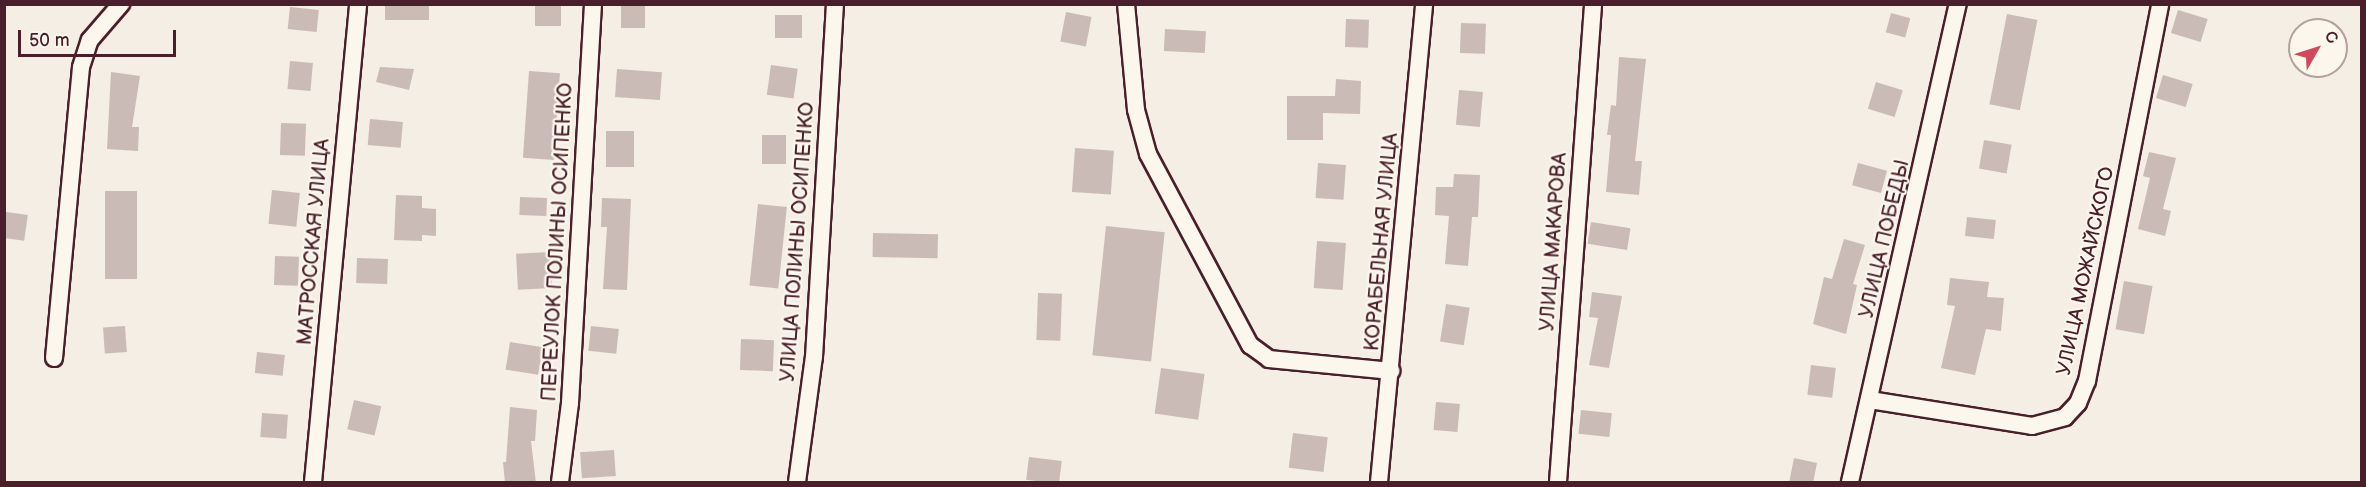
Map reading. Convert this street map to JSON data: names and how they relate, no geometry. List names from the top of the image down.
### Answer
{
  "streets": {
    "street": [
      "УЛИЦА ПОБЕДЫ",
      "МАТРОССКАЯ УЛИЦА",
      "ПЕРЕУЛОК ПОЛИНЫ ОСИПЕНКО",
      "УЛИЦА ПОЛИНЫ ОСИПЕНКО",
      "КОРАБЕЛЬНАЯ УЛИЦА",
      "УЛИЦА МАКАРОВА",
      "УЛИЦА МОЖАЙСКОГО"
    ]
  },
  "crossings": [
    ["УЛИЦА ПОБЕДЫ", "УЛИЦА МОЖАЙСКОГО"]
  ],
  "scale_bar": "50 m",
  "north": "top right"
}
